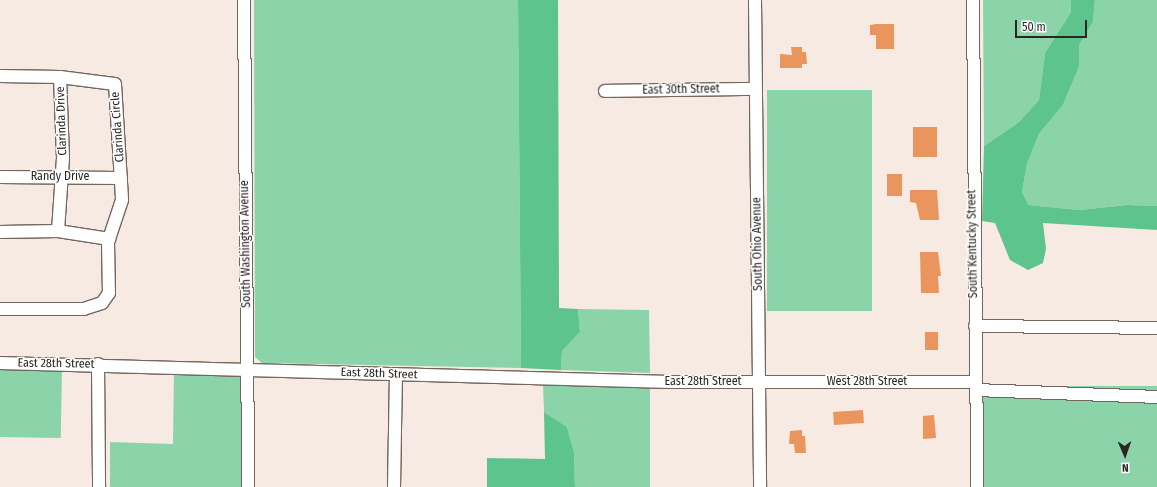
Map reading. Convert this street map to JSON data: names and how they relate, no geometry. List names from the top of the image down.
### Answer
{
  "streets": {
    "street": [
      "East 30th Street",
      "Clarinda Drive",
      "Clarinda Circle",
      "Randy Drive",
      "South Washington Avenue",
      "South Ohio Avenue",
      "South Kentucky Street",
      "East 28th Street",
      "West 28th Street"
    ]
  },
  "crossings": [
    ["East 30th Street", "South Ohio Avenue"],
    ["Clarinda Drive", "Clarinda Circle"],
    ["Clarinda Drive", "Randy Drive"],
    ["Clarinda Circle", "Randy Drive"],
    ["South Washington Avenue", "East 28th Street"],
    ["South Ohio Avenue", "East 28th Street"],
    ["South Ohio Avenue", "West 28th Street"],
    ["South Kentucky Street", "West 28th Street"],
    ["East 28th Street", "West 28th Street"]
  ],
  "scale_bar": "50 m",
  "north": "bottom"
}
